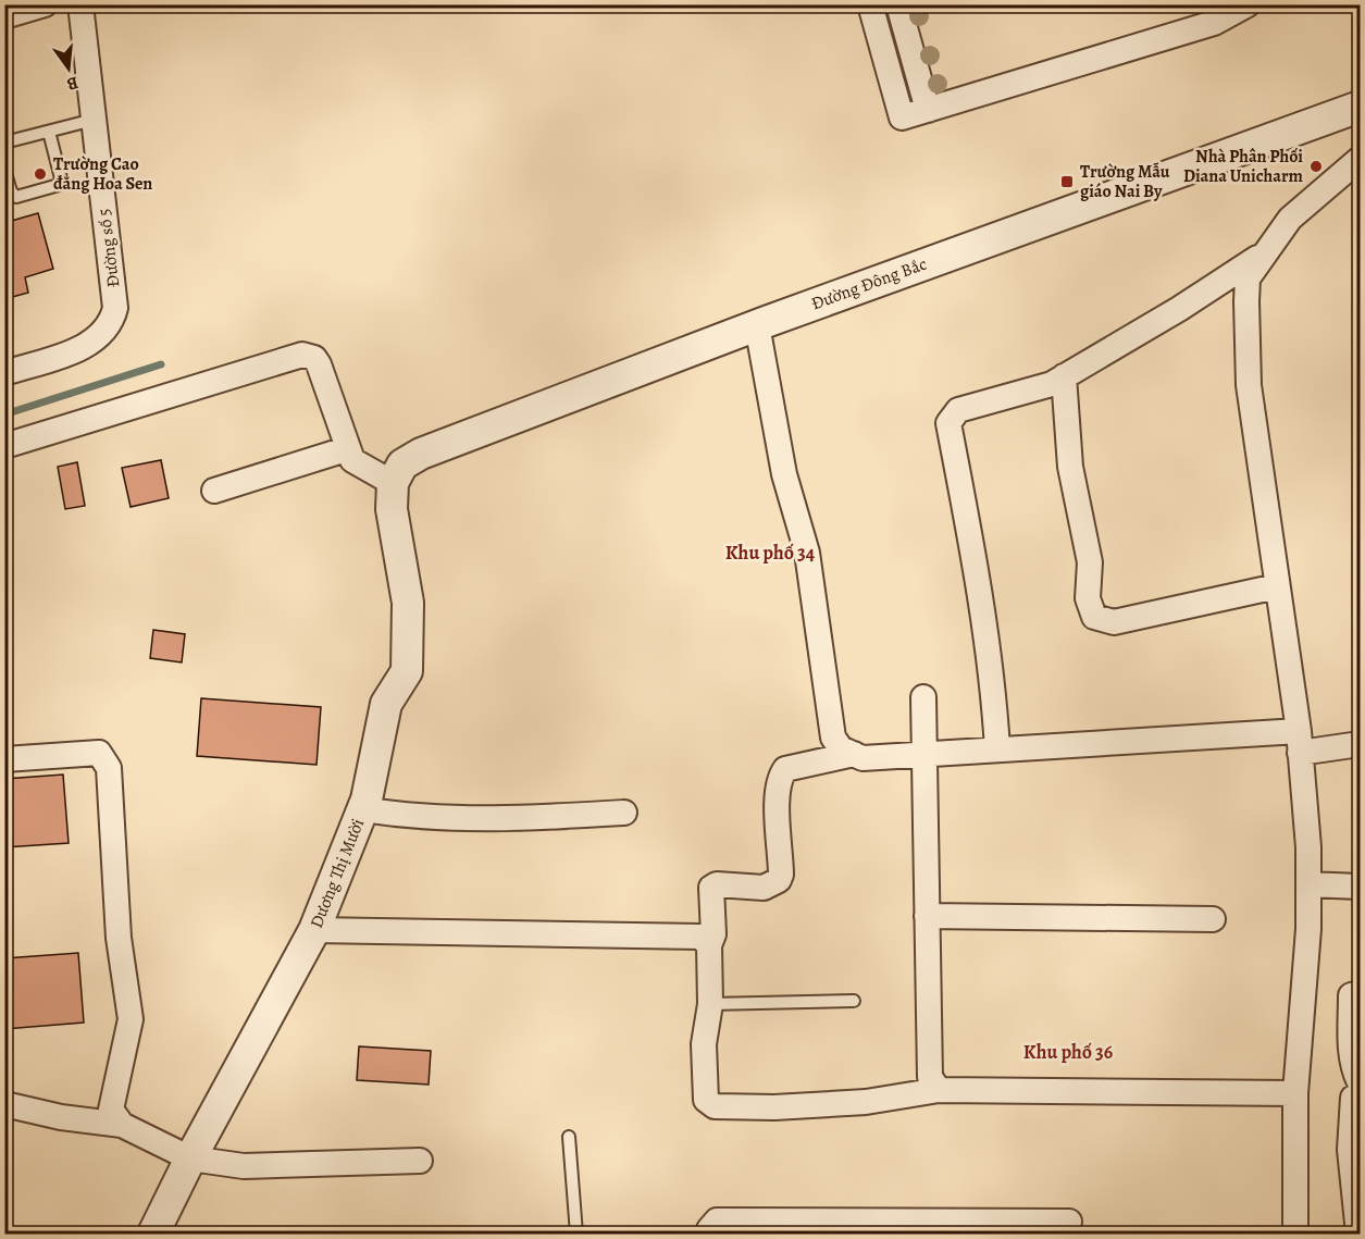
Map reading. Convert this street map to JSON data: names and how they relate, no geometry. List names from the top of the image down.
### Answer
{
  "streets": {
    "street": ["Đường số 5", "Đường Đông Bắc", "Dương Thị Mười"]
  },
  "crossings": [
    ["Đường Đông Bắc", "Dương Thị Mười"]
  ],
  "districts": ["Khu phố 34", "Khu phố 36"],
  "places": {
    "other": ["Nhà Phân Phối Diana Unicharm", "Trường Cao đẳng Hoa Sen"],
    "transit": ["Trường Mẫu giáo Nai By"]
  },
  "north": "bottom"
}
